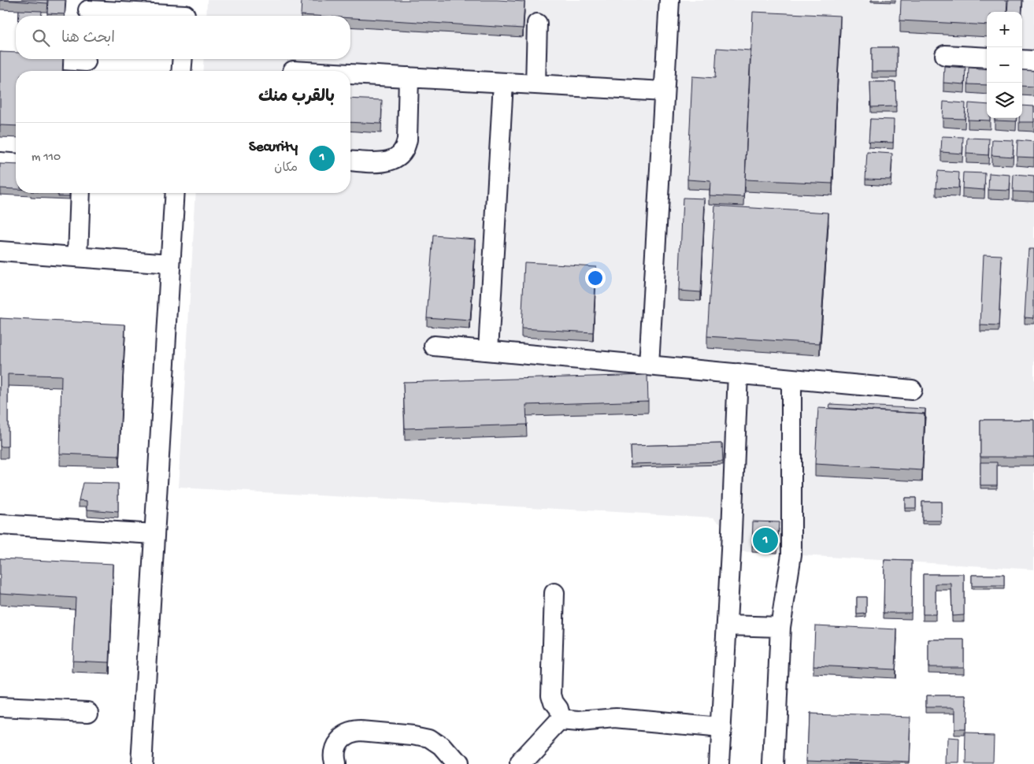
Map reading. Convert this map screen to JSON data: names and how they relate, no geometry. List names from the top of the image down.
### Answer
{
  "page": {
    "map_buttons": ["+", "−"],
    "search": "ابحث هنا",
    "heading": "بالقرب منك",
    "list": [
      {
        "mark": "1",
        "name": "Security",
        "note": "مكان",
        "value": "110 m"
      }
    ],
    "pins": "1"
  }
}
